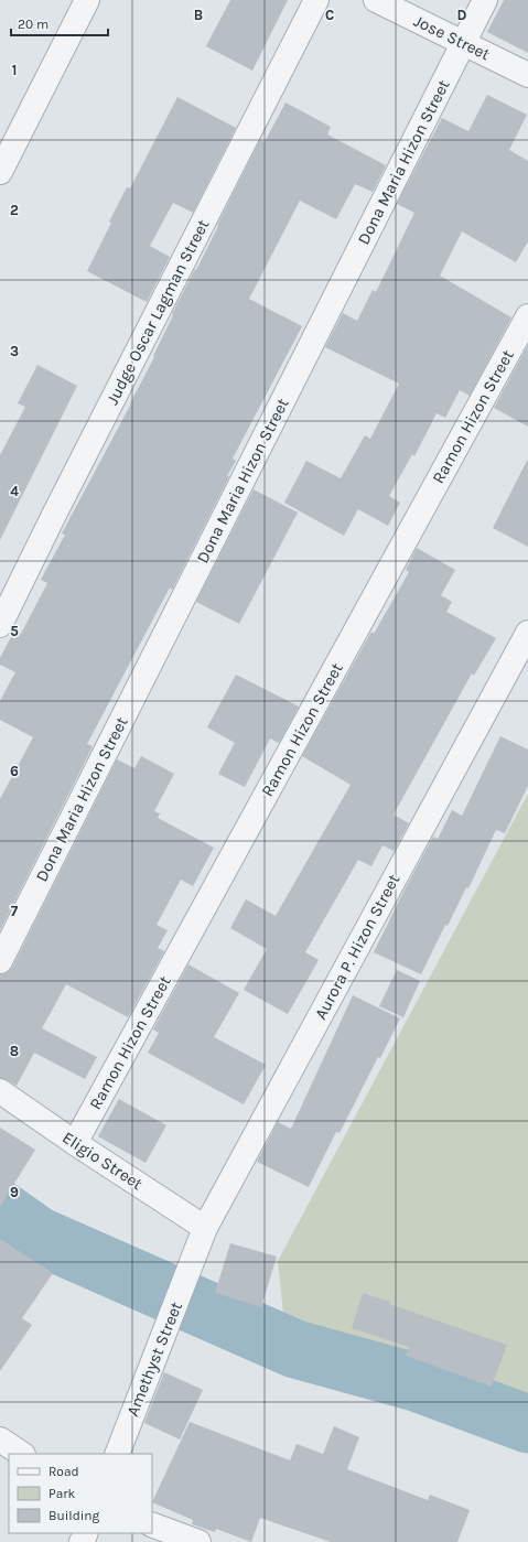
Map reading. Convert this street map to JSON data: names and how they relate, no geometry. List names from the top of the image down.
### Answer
{
  "streets": {
    "street": [
      "Jose Street",
      "Dona Maria Hizon Street",
      "Judge Oscar Lagman Street",
      "Ramon Hizon Street",
      "Aurora P. Hizon Street",
      "Eligio Street",
      "Amethyst Street"
    ]
  },
  "crossings": [
    ["Jose Street", "Dona Maria Hizon Street"],
    ["Ramon Hizon Street", "Eligio Street"],
    ["Aurora P. Hizon Street", "Eligio Street"],
    ["Aurora P. Hizon Street", "Amethyst Street"]
  ],
  "legend": ["Road", "Park", "Building"],
  "scale_bar": "20 m",
  "grid": {
    "columns": ["B", "C", "D"],
    "rows": [
      "1",
      "2",
      "3",
      "4",
      "5",
      "6",
      "7",
      "8",
      "9"
    ]
  }
}
